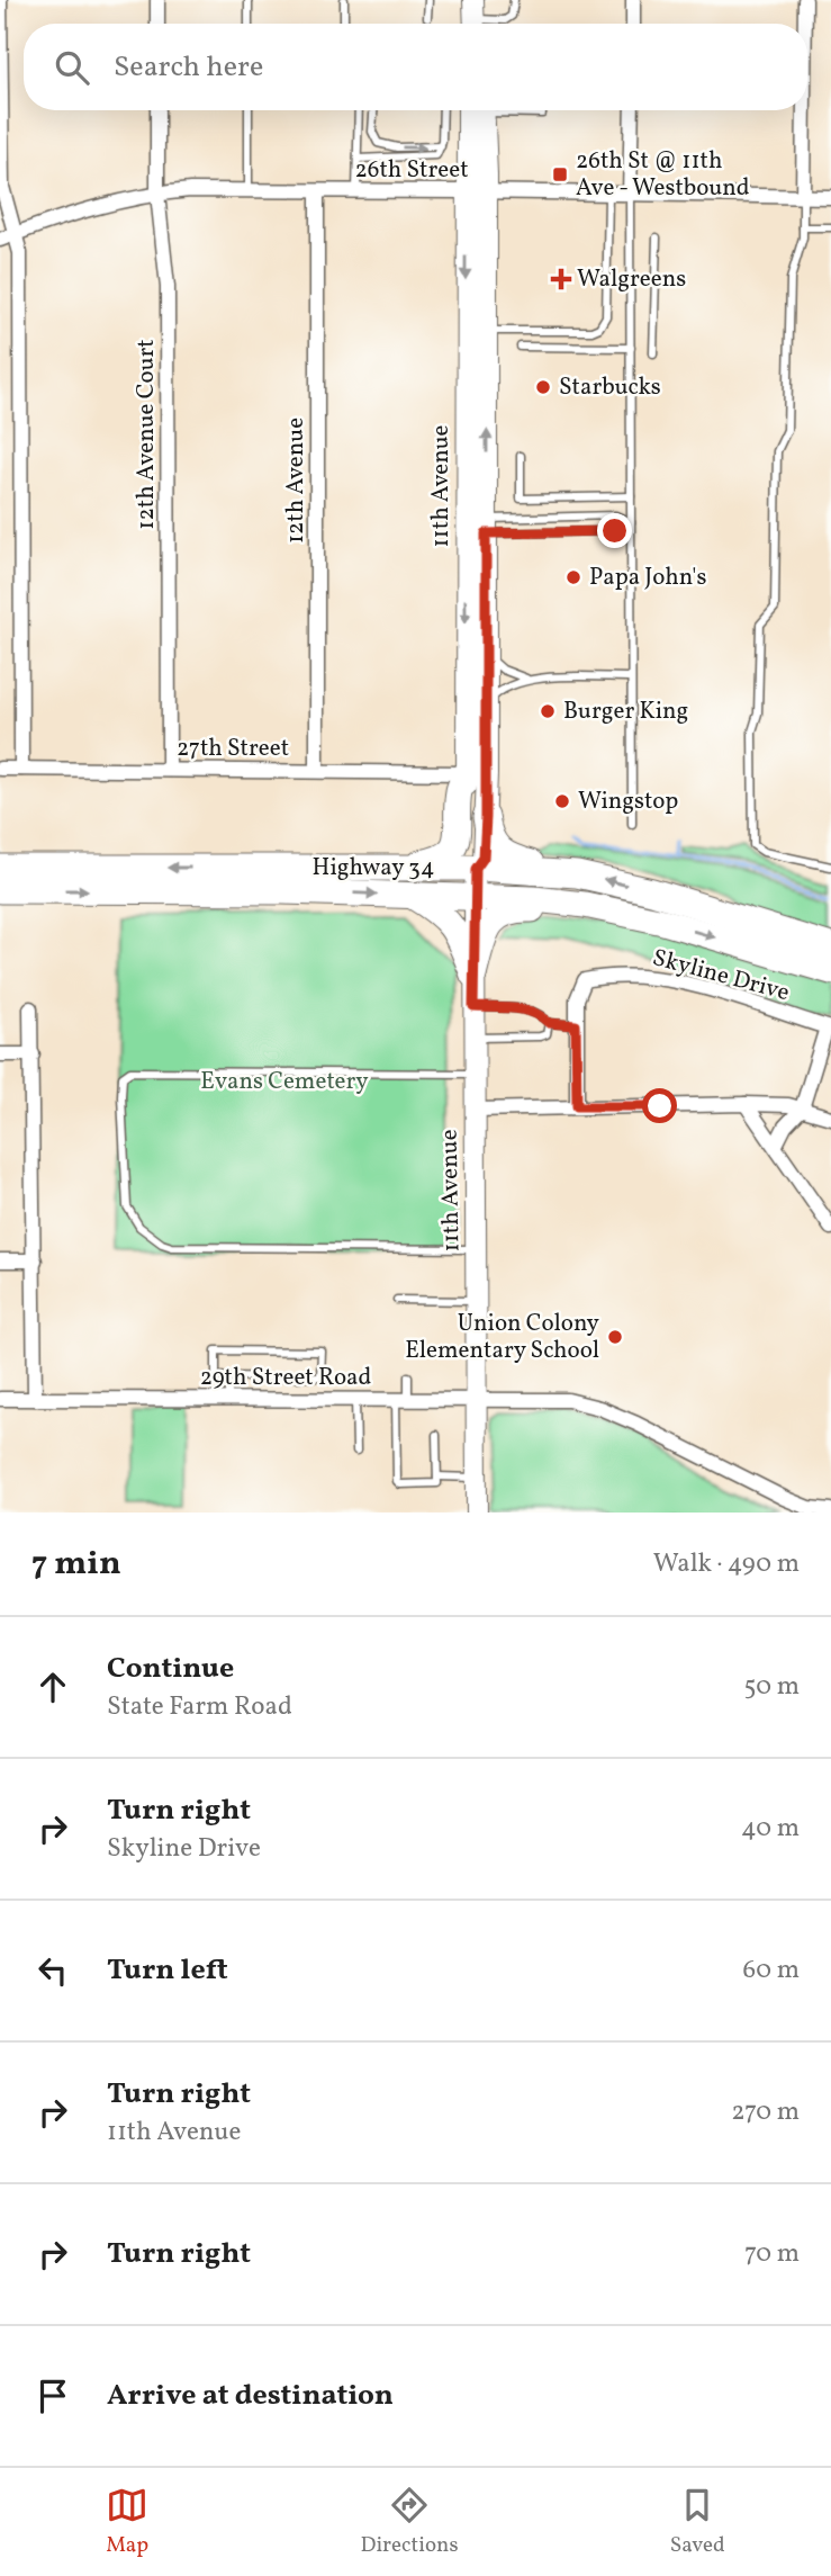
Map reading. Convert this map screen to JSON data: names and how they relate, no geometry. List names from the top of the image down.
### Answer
{
  "streets": {
    "highway": ["Highway 34"],
    "main road": ["11th Avenue"],
    "street": [
      "26th Street",
      "12th Avenue Court",
      "12th Avenue",
      "27th Street",
      "Skyline Drive",
      "29th Street Road"
    ]
  },
  "crossings": [
    ["26th Street", "12th Avenue Court"],
    ["26th Street", "12th Avenue"],
    ["26th Street", "11th Avenue"],
    ["12th Avenue Court", "27th Street"],
    ["12th Avenue", "27th Street"],
    ["11th Avenue", "27th Street"],
    ["11th Avenue", "Highway 34"],
    ["11th Avenue", "29th Street Road"]
  ],
  "parks": ["Evans Cemetery"],
  "places": {
    "transit": ["26th St @ 11th Ave - Westbound"],
    "health": ["Walgreens"],
    "other": [
      "Starbucks",
      "Papa John's",
      "Burger King",
      "Wingstop",
      "Union Colony Elementary School"
    ]
  },
  "page": {
    "search": "Search here",
    "heading": ["7 min", "Walk · 490 m"],
    "list": [
      ["Continue", "State Farm Road", "50 m"],
      ["Turn right", "Skyline Drive", "40 m"],
      ["Turn left", "60 m"],
      ["Turn right", "11th Avenue", "270 m"],
      ["Turn right", "70 m"],
      "Arrive at destination"
    ],
    "nav": ["Map", "Directions", "Saved"]
  }
}
